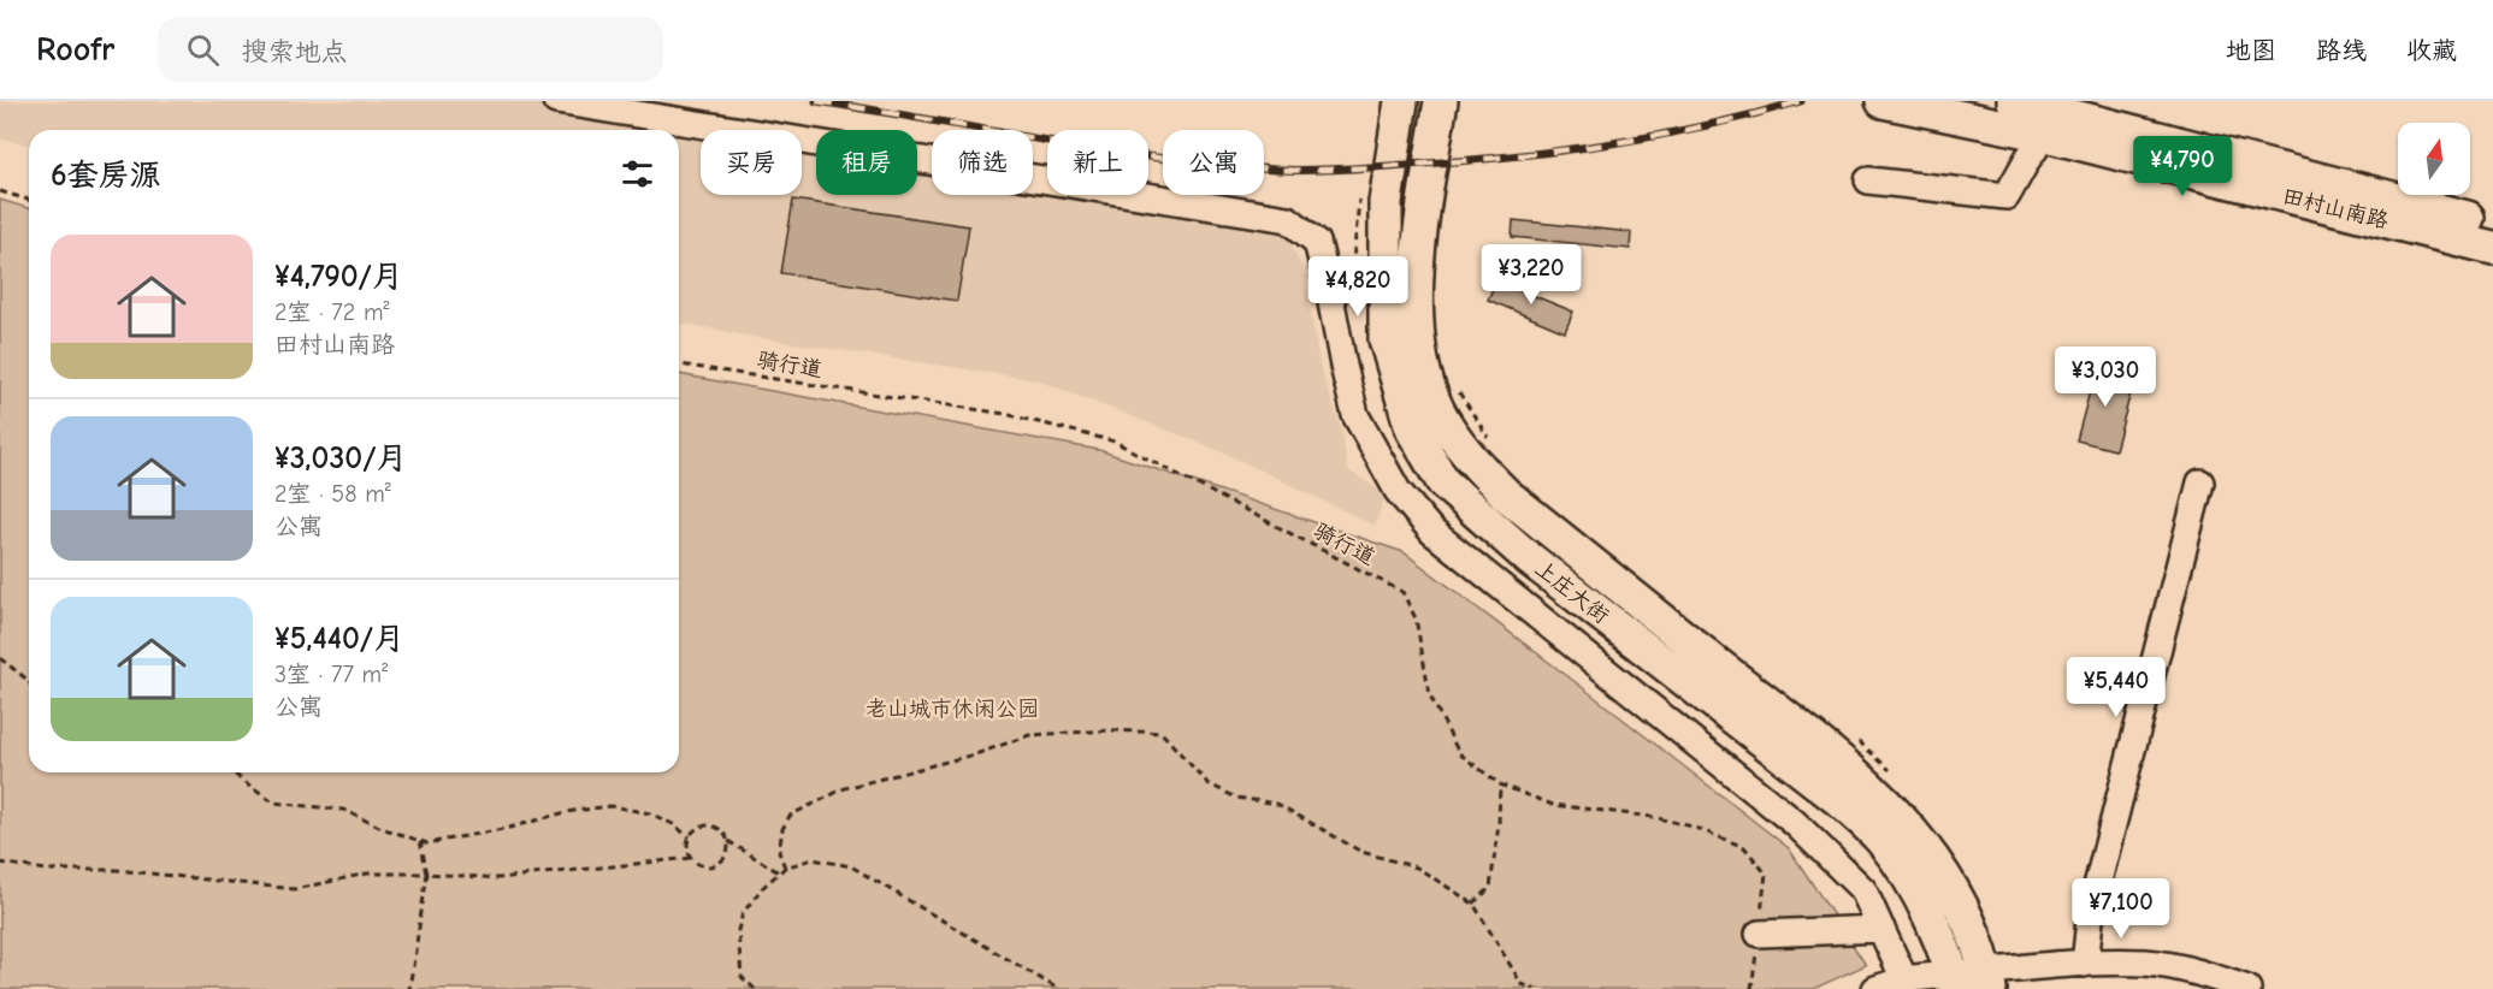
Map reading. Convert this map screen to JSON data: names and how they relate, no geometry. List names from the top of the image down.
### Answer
{
  "streets": {
    "main road": ["田村山南路", "上庄大街"],
    "path": ["骑行道"]
  },
  "parks": ["老山城市休闲公园"],
  "north": "top",
  "page": {
    "header": "Roofr",
    "search": "搜索地点",
    "nav": ["地图", "路线", "收藏"],
    "chip": [
      "买房",
      "租房",
      "筛选",
      "新上",
      "公寓"
    ],
    "heading": "6套房源",
    "price": [
      "¥4,790",
      "¥3,220",
      "¥4,820",
      "¥3,030",
      "¥5,440",
      "¥7,100"
    ],
    "list": [
      {
        "name": "¥4,790/月",
        "note": "2室 · 72 m² · 田村山南路"
      },
      {
        "name": "¥3,030/月",
        "note": "2室 · 58 m² · 公寓"
      },
      {
        "name": "¥5,440/月",
        "note": "3室 · 77 m² · 公寓"
      }
    ]
  }
}
